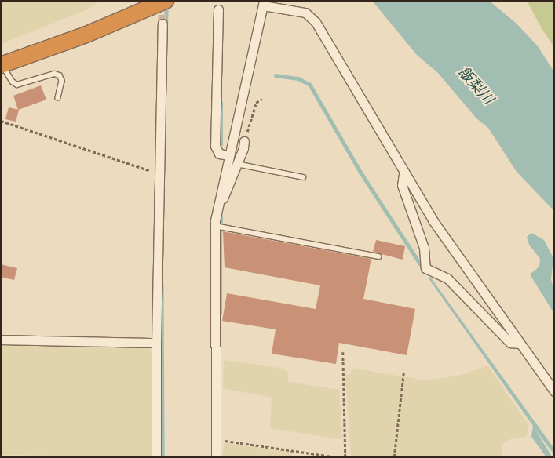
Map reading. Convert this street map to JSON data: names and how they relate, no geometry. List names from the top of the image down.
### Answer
{
  "water": ["飯梨川"]
}
